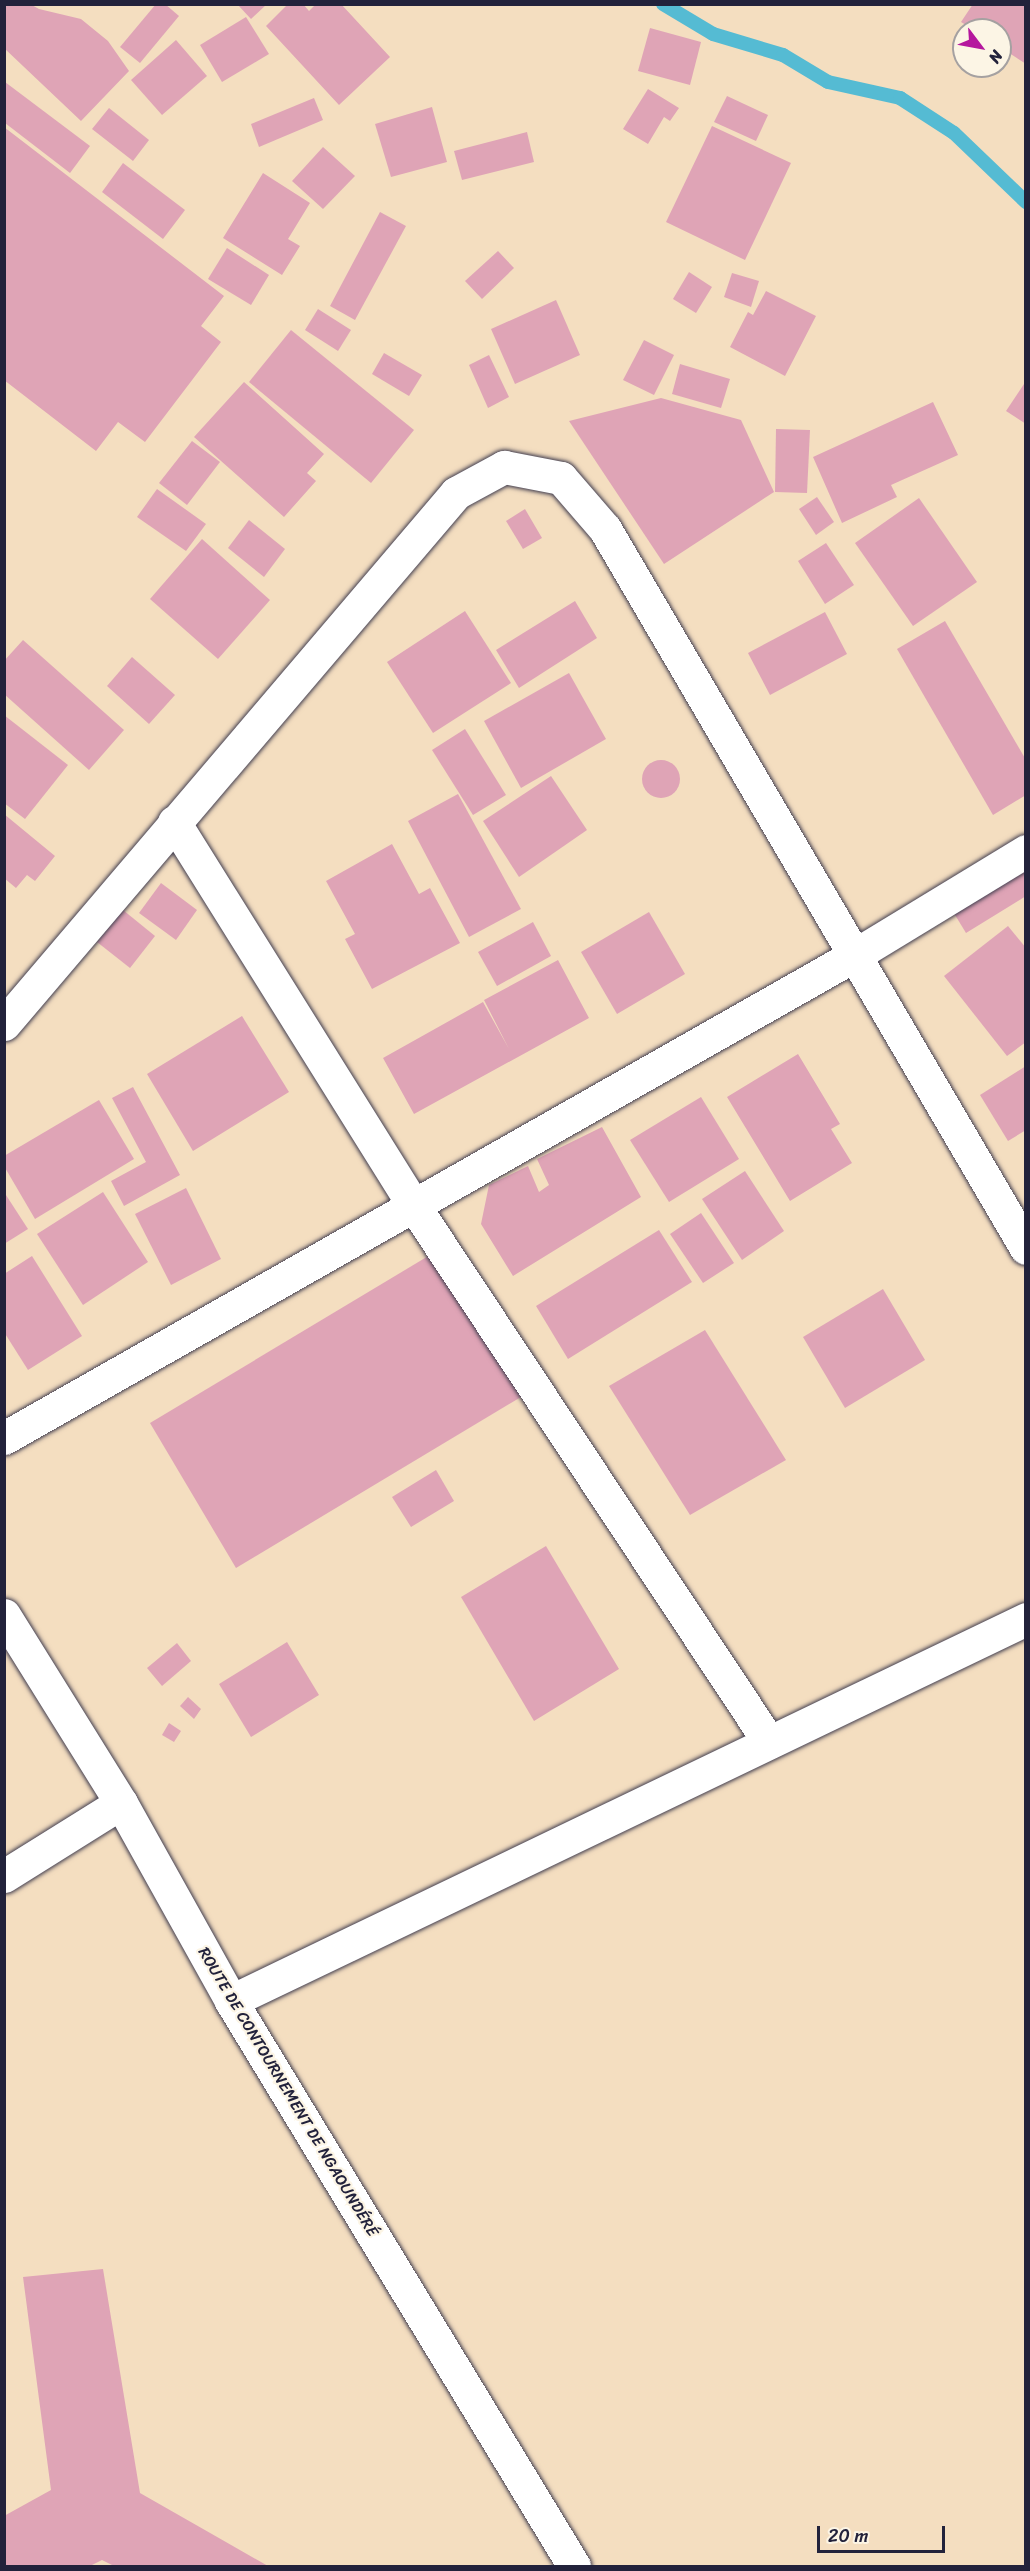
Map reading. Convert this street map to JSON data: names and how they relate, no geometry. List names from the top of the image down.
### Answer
{
  "streets": {
    "street": ["ROUTE DE CONTOURNEMENT DE NGAOUNDÉRÉ"]
  },
  "scale_bar": "20 m",
  "north": "bottom right"
}
